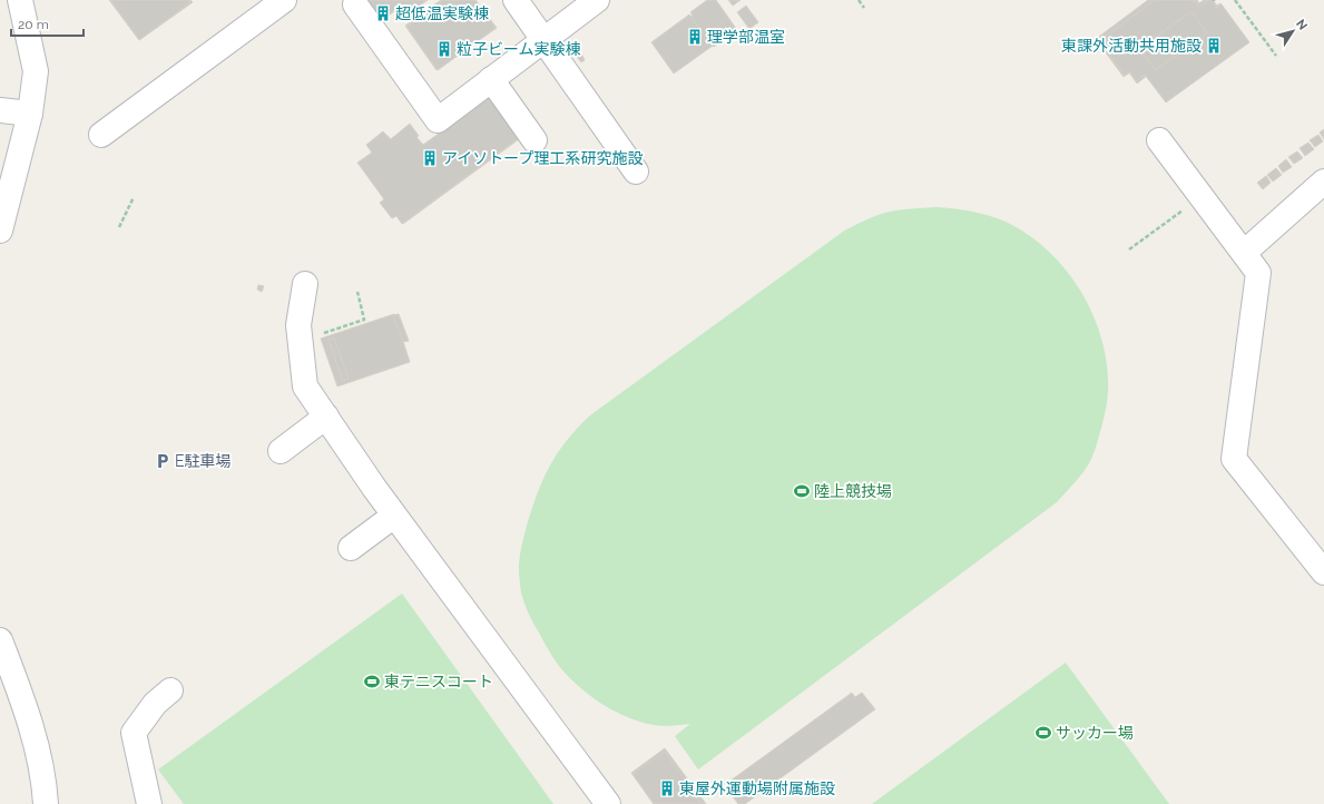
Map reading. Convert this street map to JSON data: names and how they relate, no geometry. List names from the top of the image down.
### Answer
{
  "places": {
    "building": [
      "超低温実験棟",
      "理学部温室",
      "東課外活動共用施設",
      "粒子ビーム実験棟",
      "アイソトープ理工系研究施設",
      "東屋外運動場附属施設"
    ],
    "parking": ["E駐車場"],
    "sports": ["陸上競技場", "東テニスコート", "サッカー場"]
  },
  "scale_bar": "20 m",
  "north": "top right"
}
